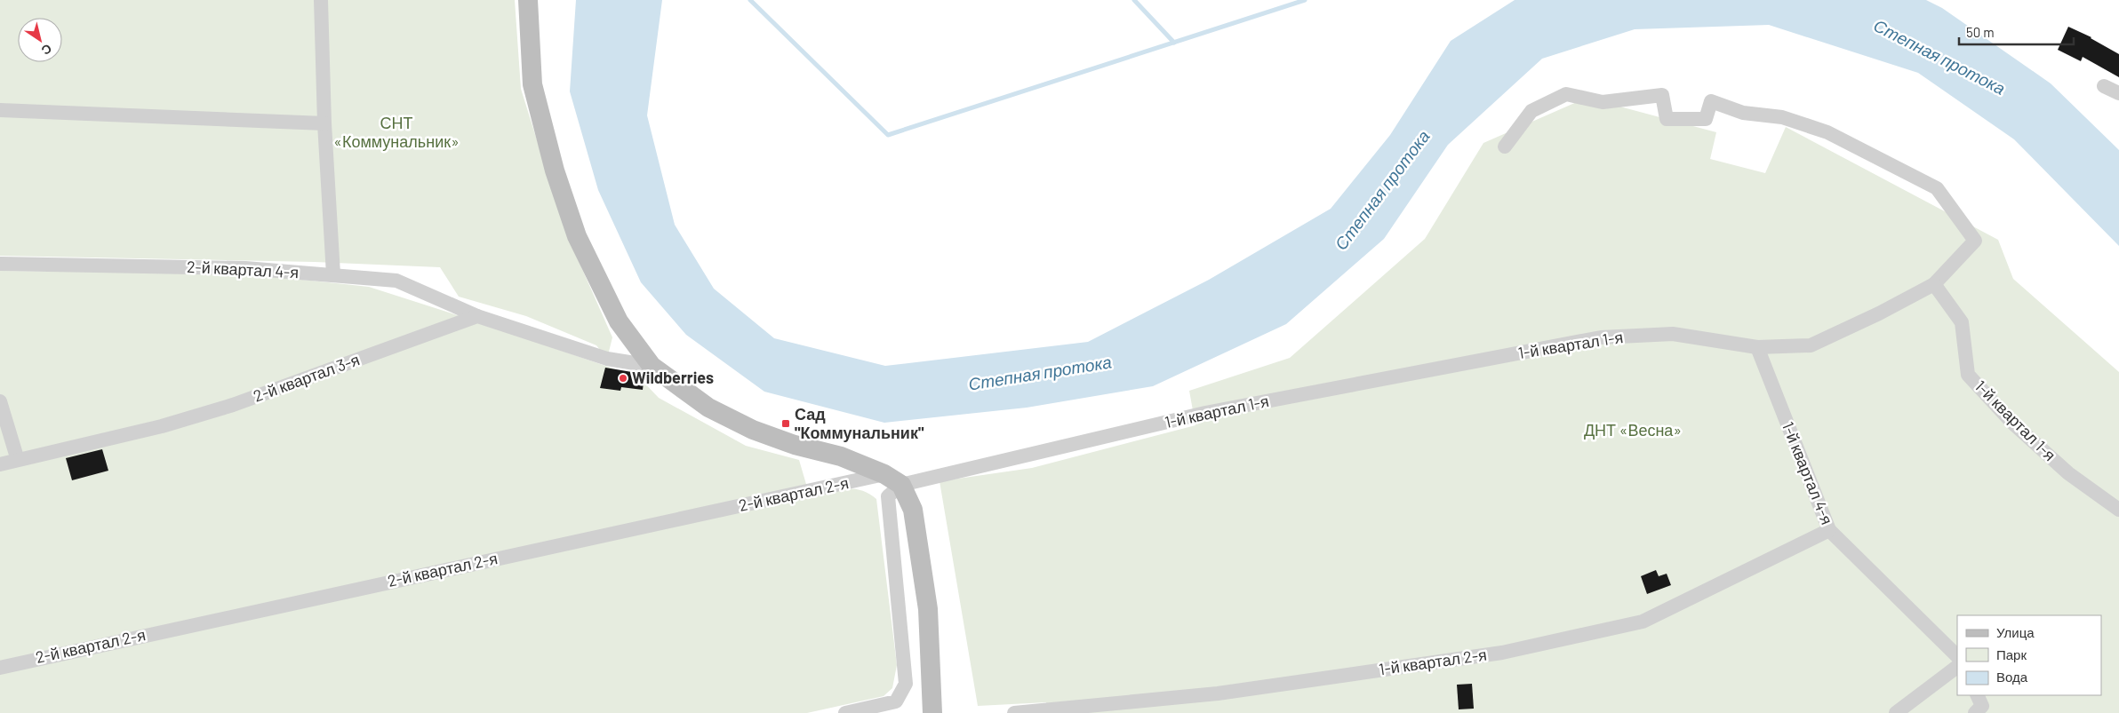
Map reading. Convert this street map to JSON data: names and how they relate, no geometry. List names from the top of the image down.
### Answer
{
  "streets": {
    "street": [
      "2-й квартал 4-я",
      "1-й квартал 1-я",
      "2-й квартал 3-я",
      "1-й квартал 4-я",
      "2-й квартал 2-я",
      "1-й квартал 2-я"
    ]
  },
  "crossings": [
    ["2-й квартал 4-я", "2-й квартал 3-я"],
    ["1-й квартал 1-я", "1-й квартал 4-я"],
    ["1-й квартал 1-я", "2-й квартал 2-я"],
    ["1-й квартал 4-я", "1-й квартал 2-я"]
  ],
  "water": ["Степная протока"],
  "parks": ["СНТ «Коммунальник»", "ДНТ «Весна»"],
  "places": {
    "other": ["Wildberries"],
    "transit": ["Сад \"Коммунальник\""]
  },
  "legend": ["Улица", "Парк", "Вода"],
  "scale_bar": "50 m",
  "north": "bottom right"
}
